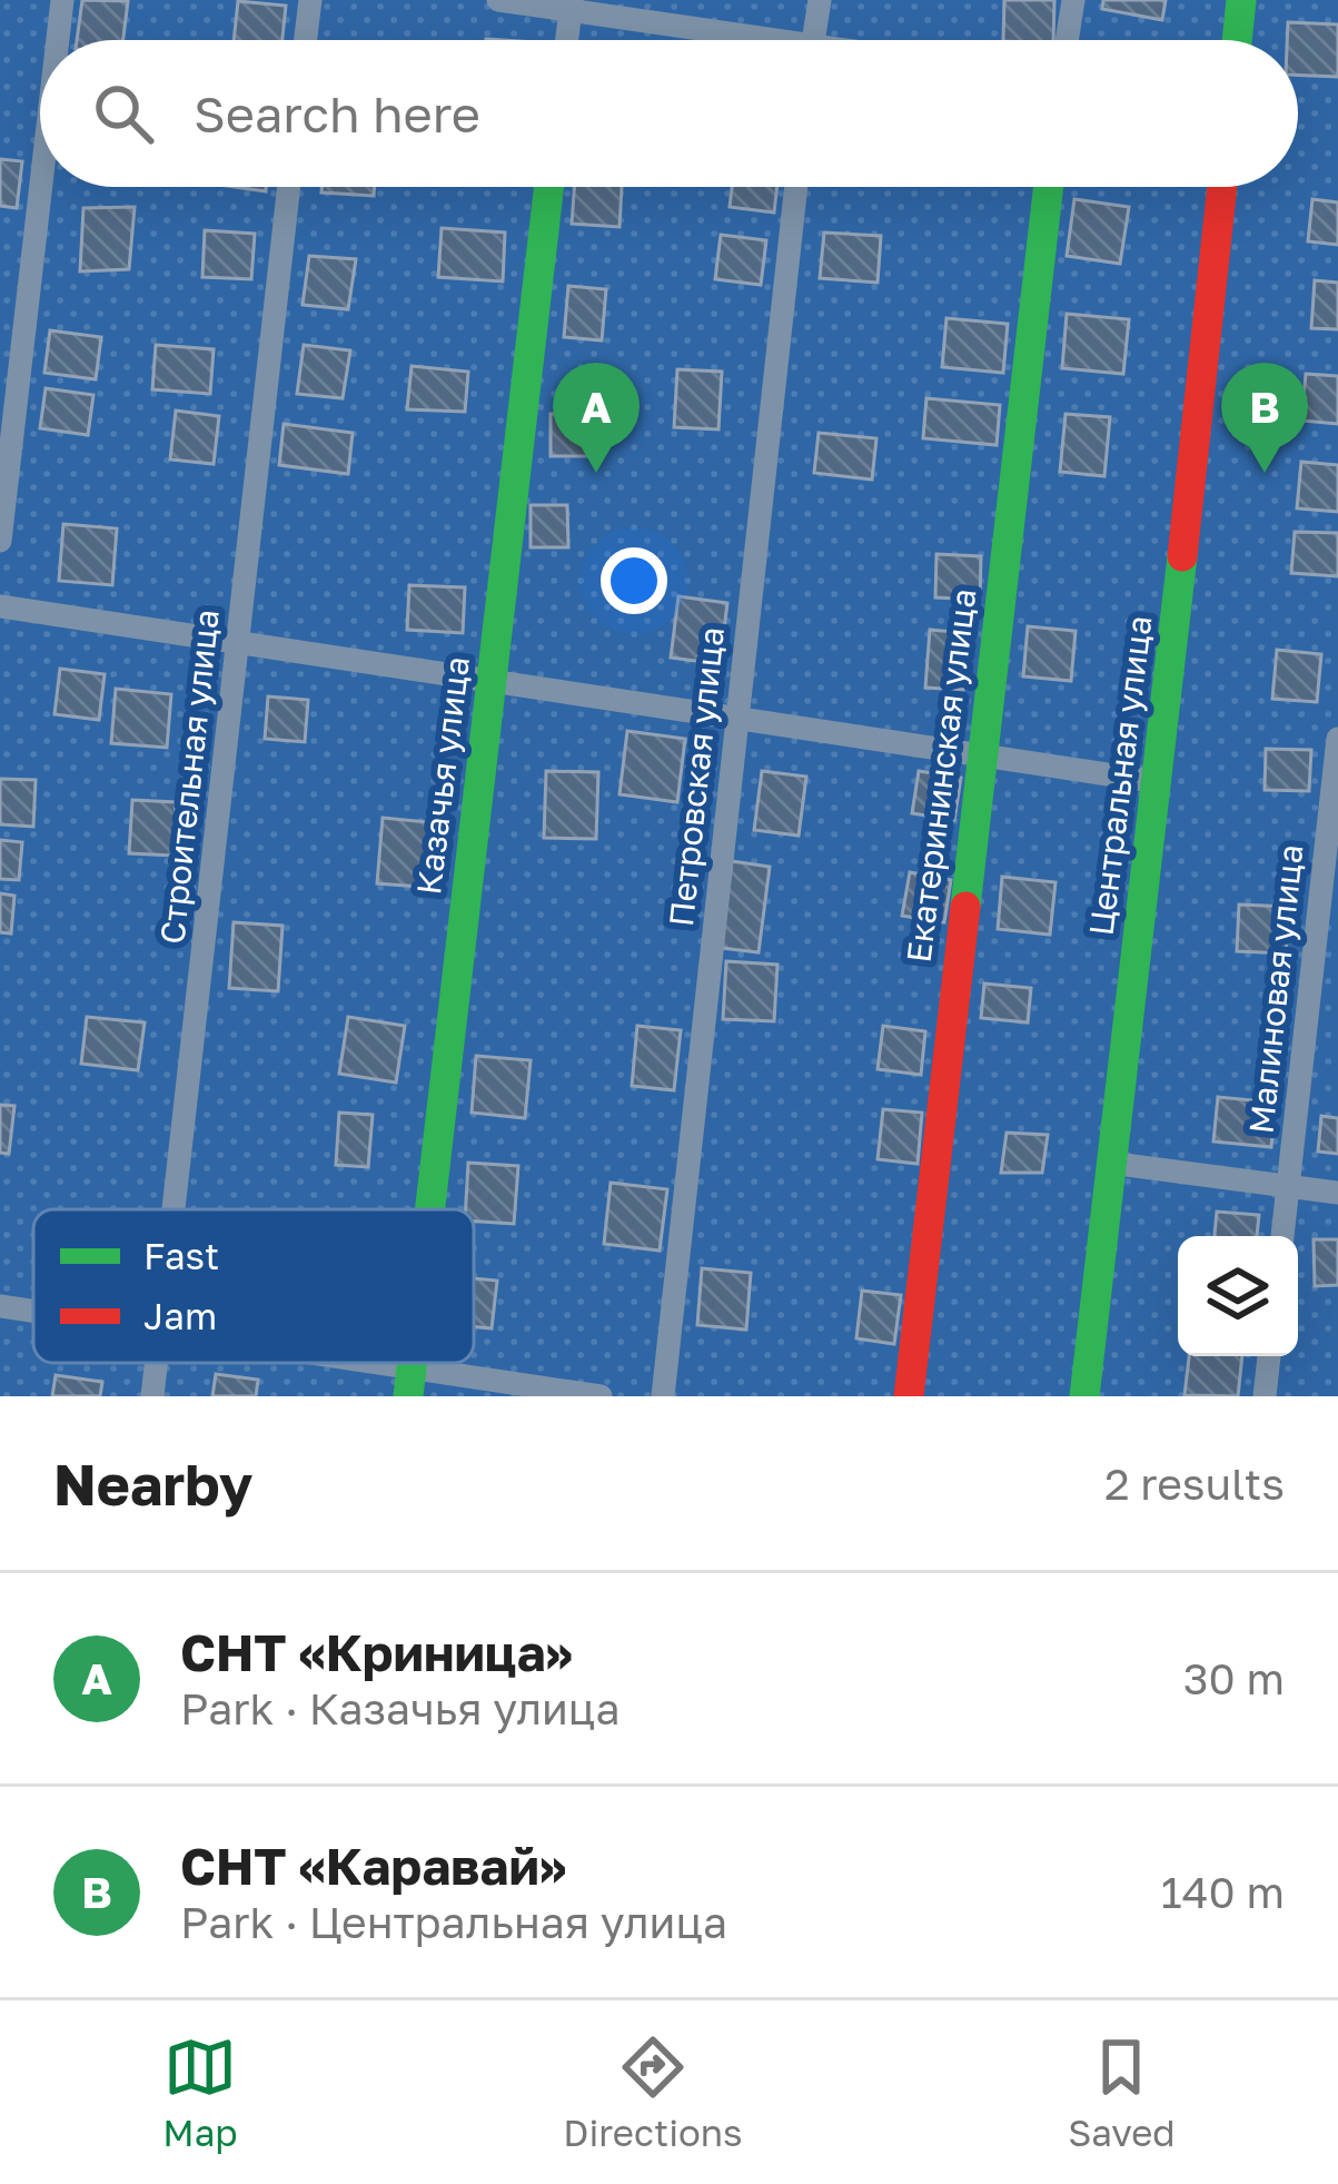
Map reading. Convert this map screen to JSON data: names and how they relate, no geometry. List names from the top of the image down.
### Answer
{
  "streets": {
    "street": [
      "Казачья улица",
      "Екатерининская улица",
      "Центральная улица",
      "Строительная улица",
      "Петровская улица",
      "Малиновая улица"
    ]
  },
  "legend": ["Fast", "Jam"],
  "page": {
    "search": "Search here",
    "pins": ["A", "B"],
    "heading": ["Nearby", "2 results"],
    "list": [
      {
        "mark": "A",
        "name": "СНТ «Криница»",
        "note": "Park · Казачья улица",
        "value": "30 m"
      },
      {
        "mark": "B",
        "name": "СНТ «Каравай»",
        "note": "Park · Центральная улица",
        "value": "140 m"
      }
    ],
    "nav": ["Map", "Directions", "Saved"]
  }
}
